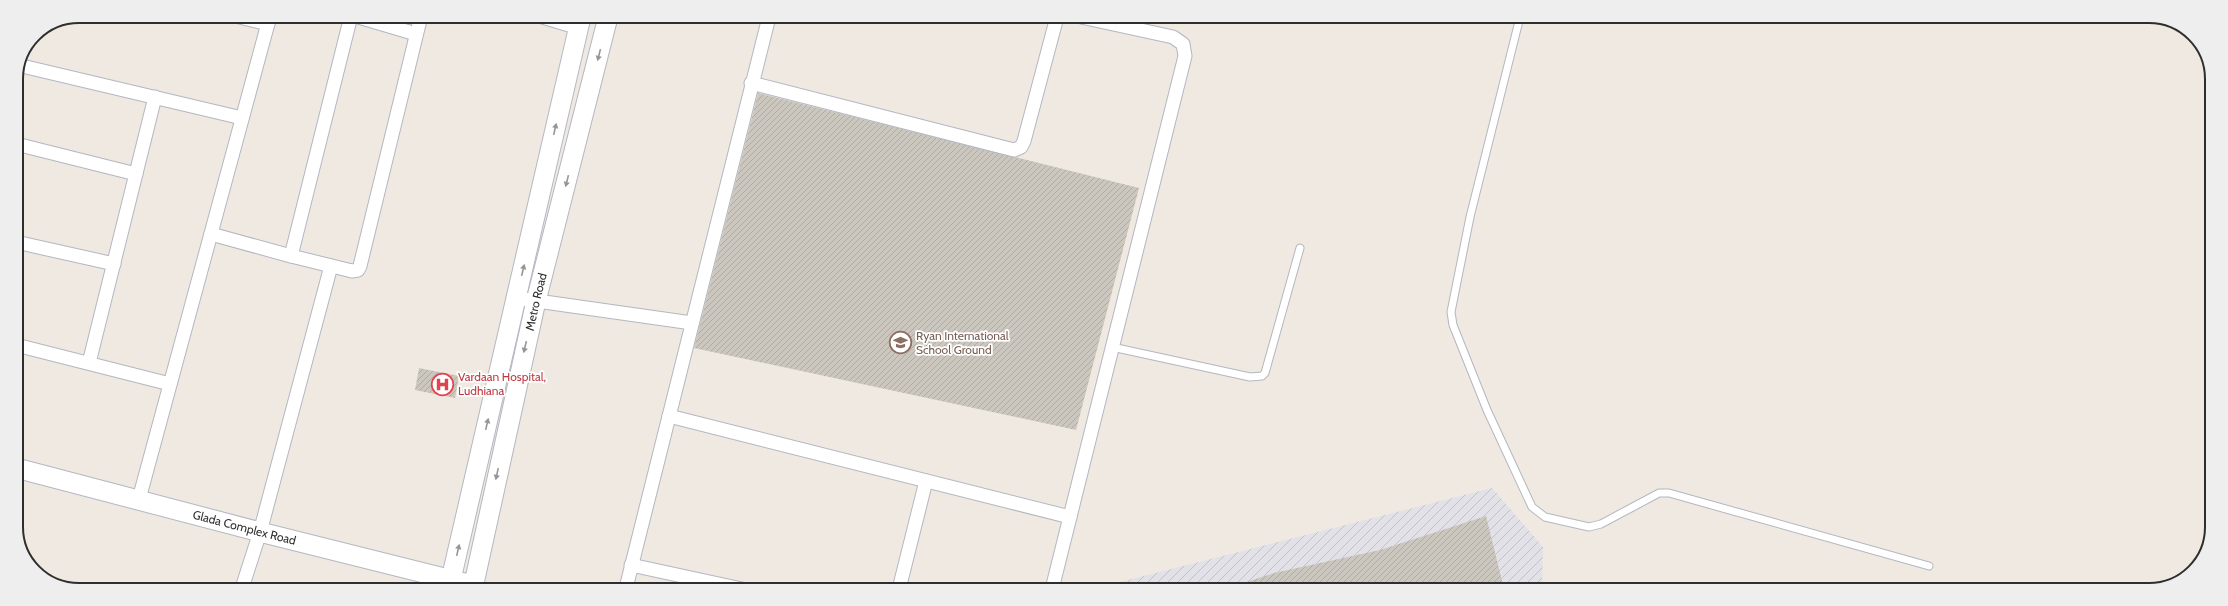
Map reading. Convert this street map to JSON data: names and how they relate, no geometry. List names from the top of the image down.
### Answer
{
  "streets": {
    "street": ["Metro Road", "Glada Complex Road"]
  },
  "places": {
    "school or university": ["Ryan International School Ground"],
    "hospital": ["Vardaan Hospital, Ludhiana"]
  }
}
